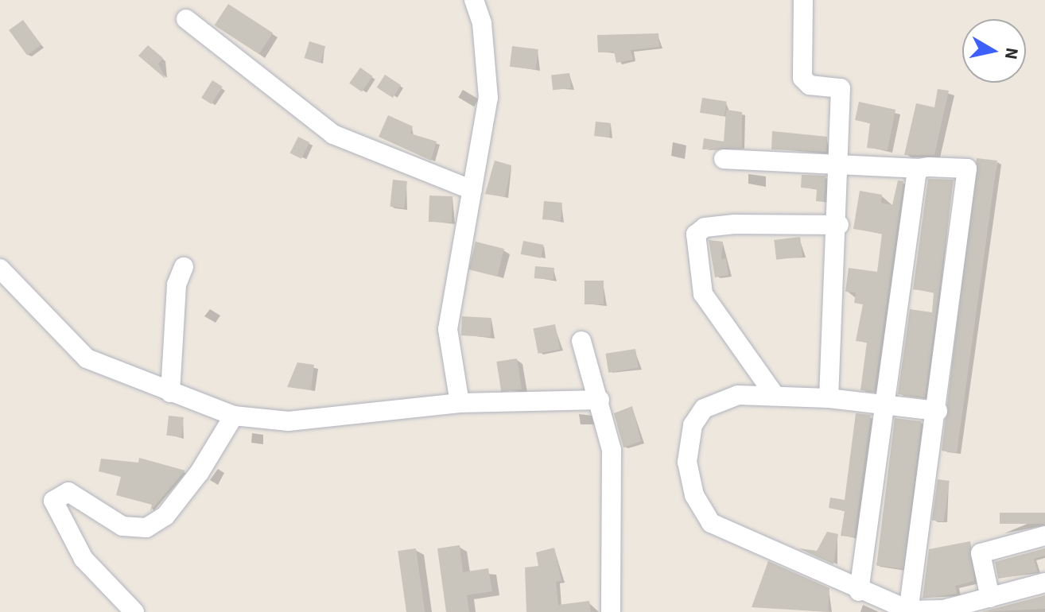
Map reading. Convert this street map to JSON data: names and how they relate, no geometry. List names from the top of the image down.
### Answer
{
  "north": "right"
}
